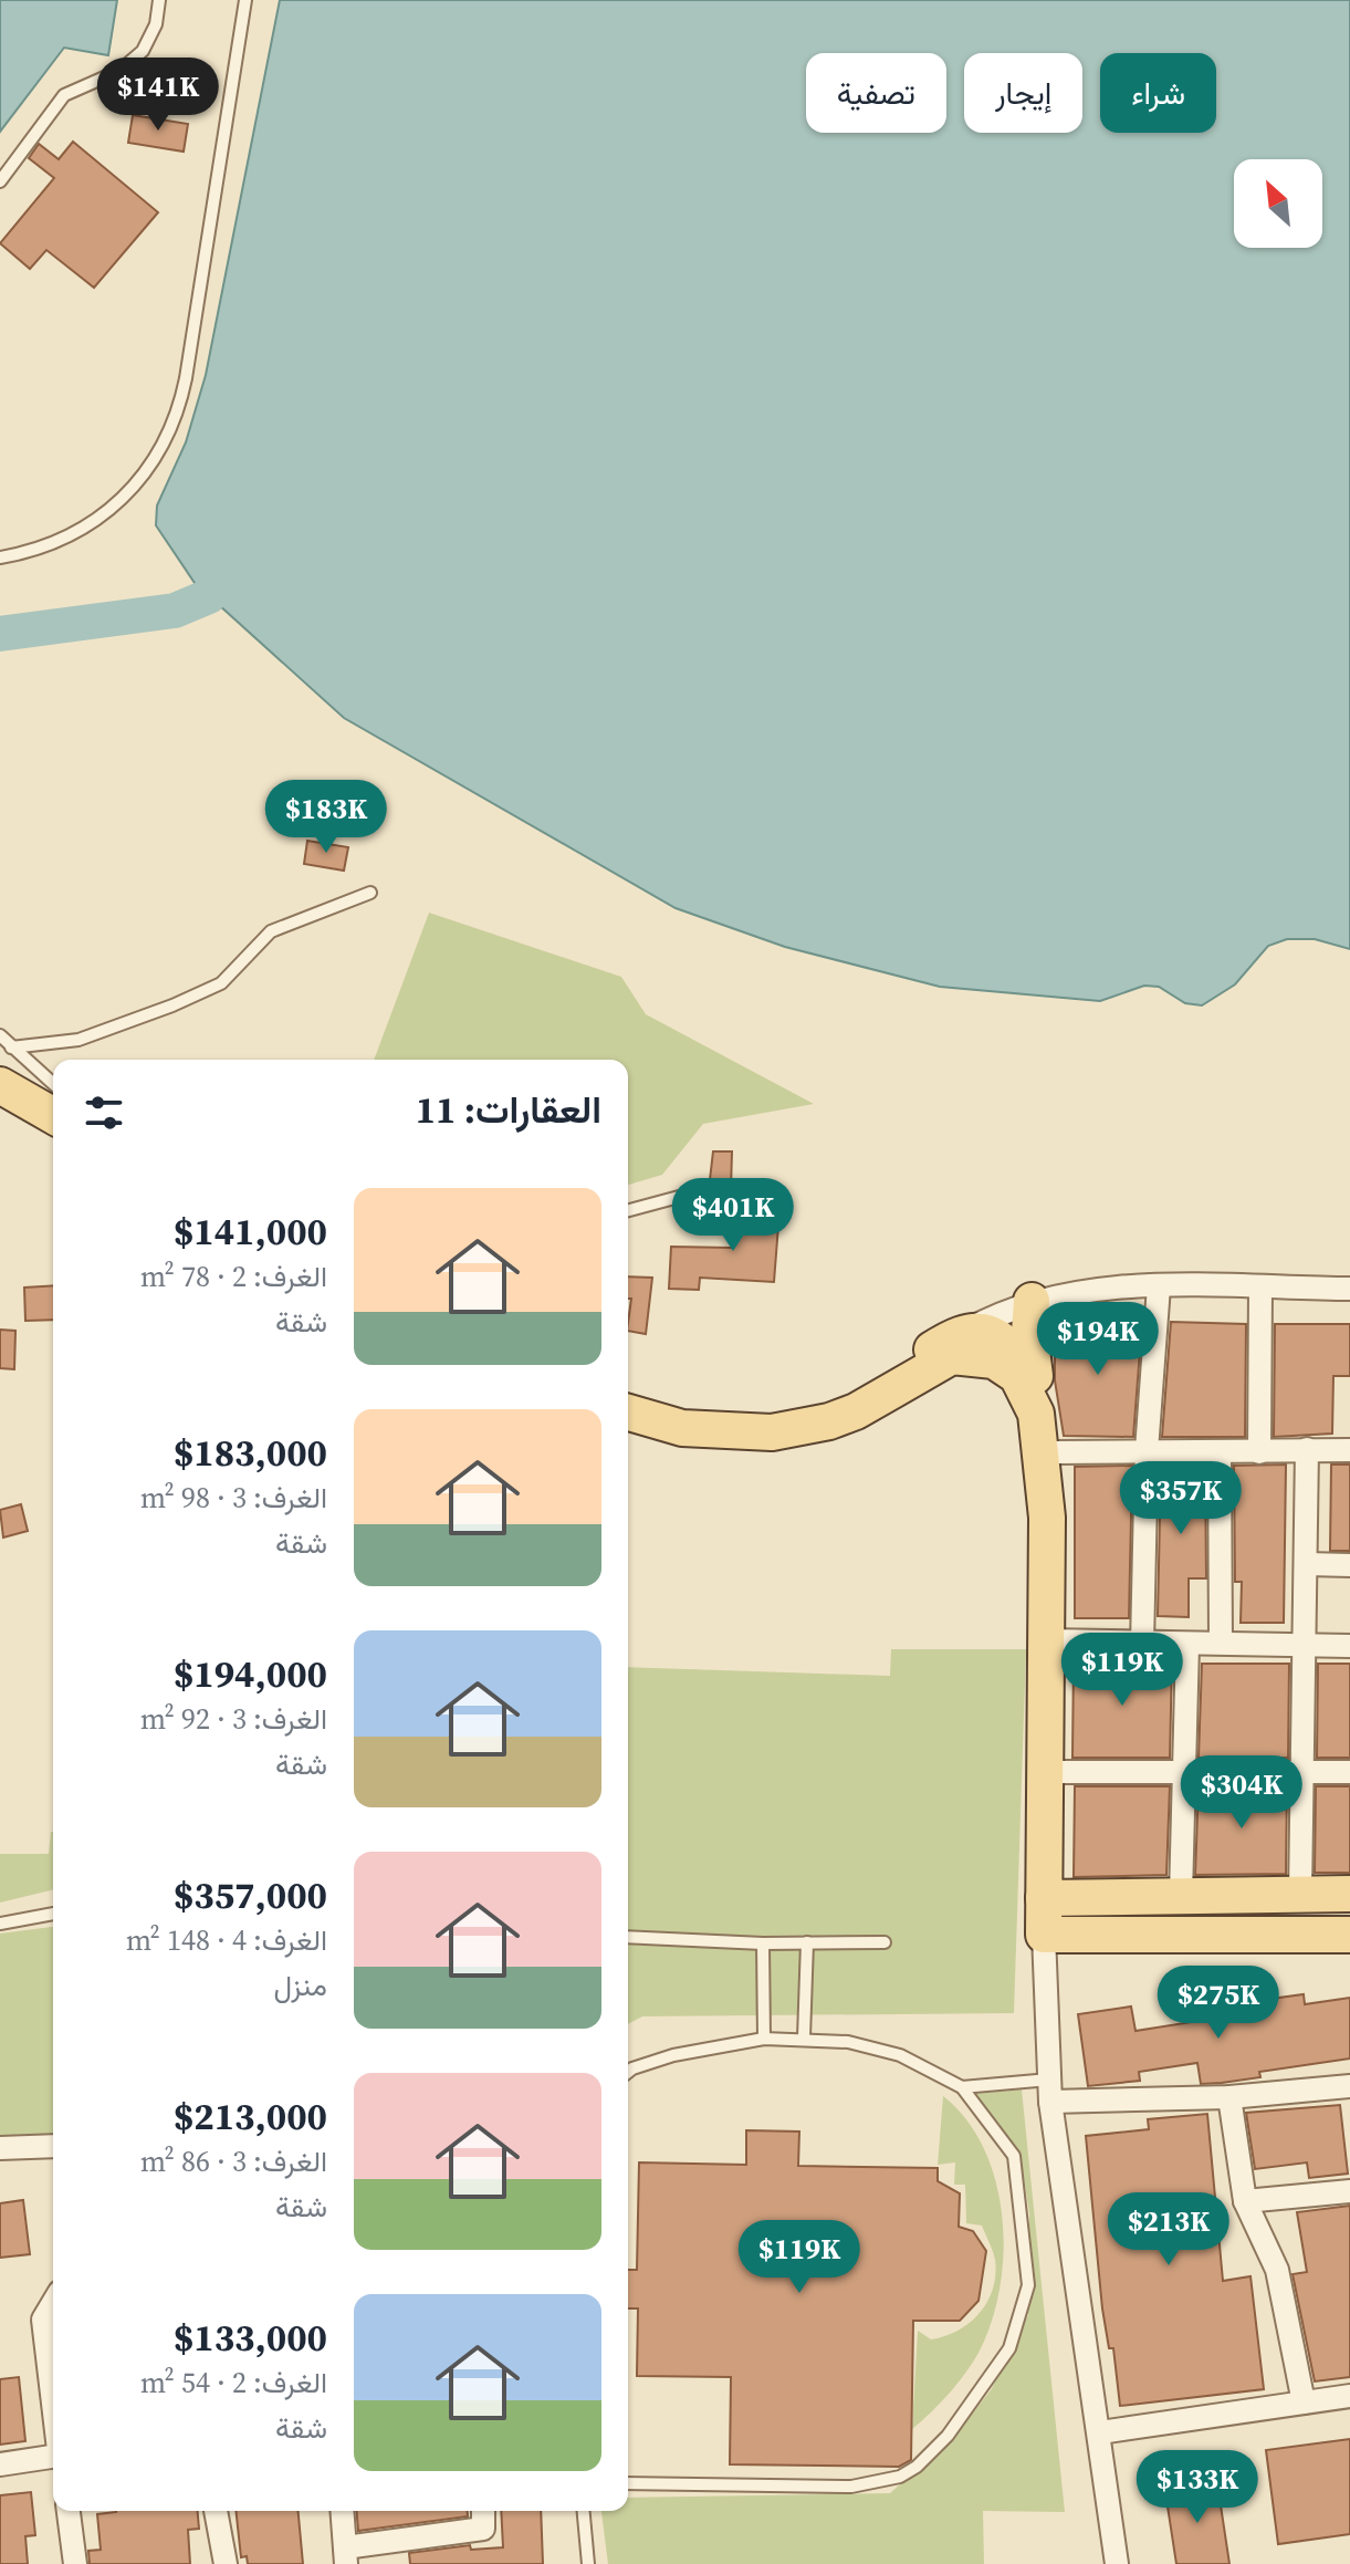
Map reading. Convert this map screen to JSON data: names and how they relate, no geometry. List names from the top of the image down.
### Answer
{
  "north": "top left",
  "page": {
    "chip": ["شراء", "إيجار", "تصفية"],
    "price": [
      "$141K",
      "$183K",
      "$401K",
      "$194K",
      "$357K",
      "$119K",
      "$304K",
      "$275K",
      "$213K",
      "$119K",
      "$133K"
    ],
    "heading": "العقارات: 11",
    "list": [
      {
        "name": "$141,000",
        "note": "الغرف: 2 · 78 m² · شقة"
      },
      {
        "name": "$183,000",
        "note": "الغرف: 3 · 98 m² · شقة"
      },
      {
        "name": "$194,000",
        "note": "الغرف: 3 · 92 m² · شقة"
      },
      {
        "name": "$357,000",
        "note": "الغرف: 4 · 148 m² · منزل"
      },
      {
        "name": "$213,000",
        "note": "الغرف: 3 · 86 m² · شقة"
      },
      {
        "name": "$133,000",
        "note": "الغرف: 2 · 54 m² · شقة"
      }
    ]
  }
}
